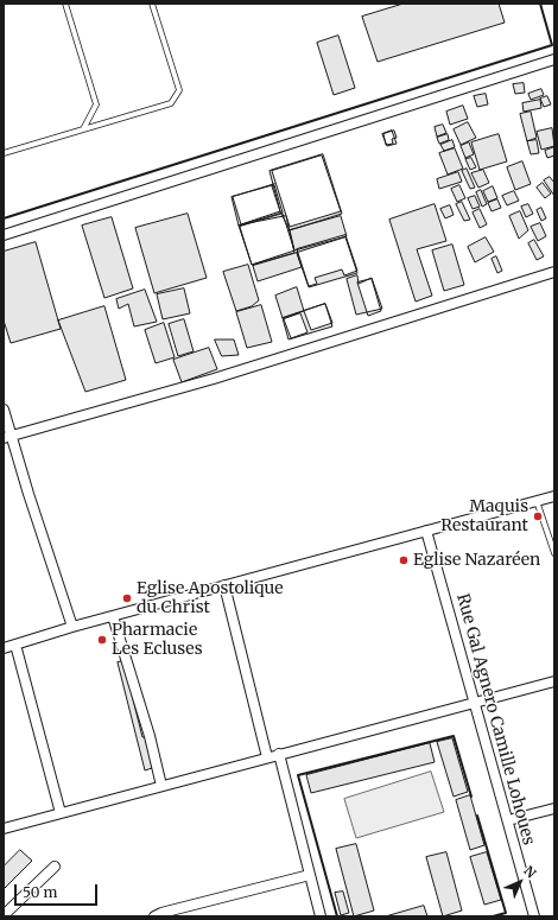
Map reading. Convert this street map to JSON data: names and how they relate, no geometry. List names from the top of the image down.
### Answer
{
  "streets": {
    "street": ["Rue Gal Agnero Camille Lohoues"]
  },
  "places": [
    "Maquis Restaurant",
    "Eglise Nazaréen",
    "Eglise Apostolique du Christ",
    "Pharmacie Les Ecluses"
  ],
  "scale_bar": "50 m",
  "north": "top right"
}
